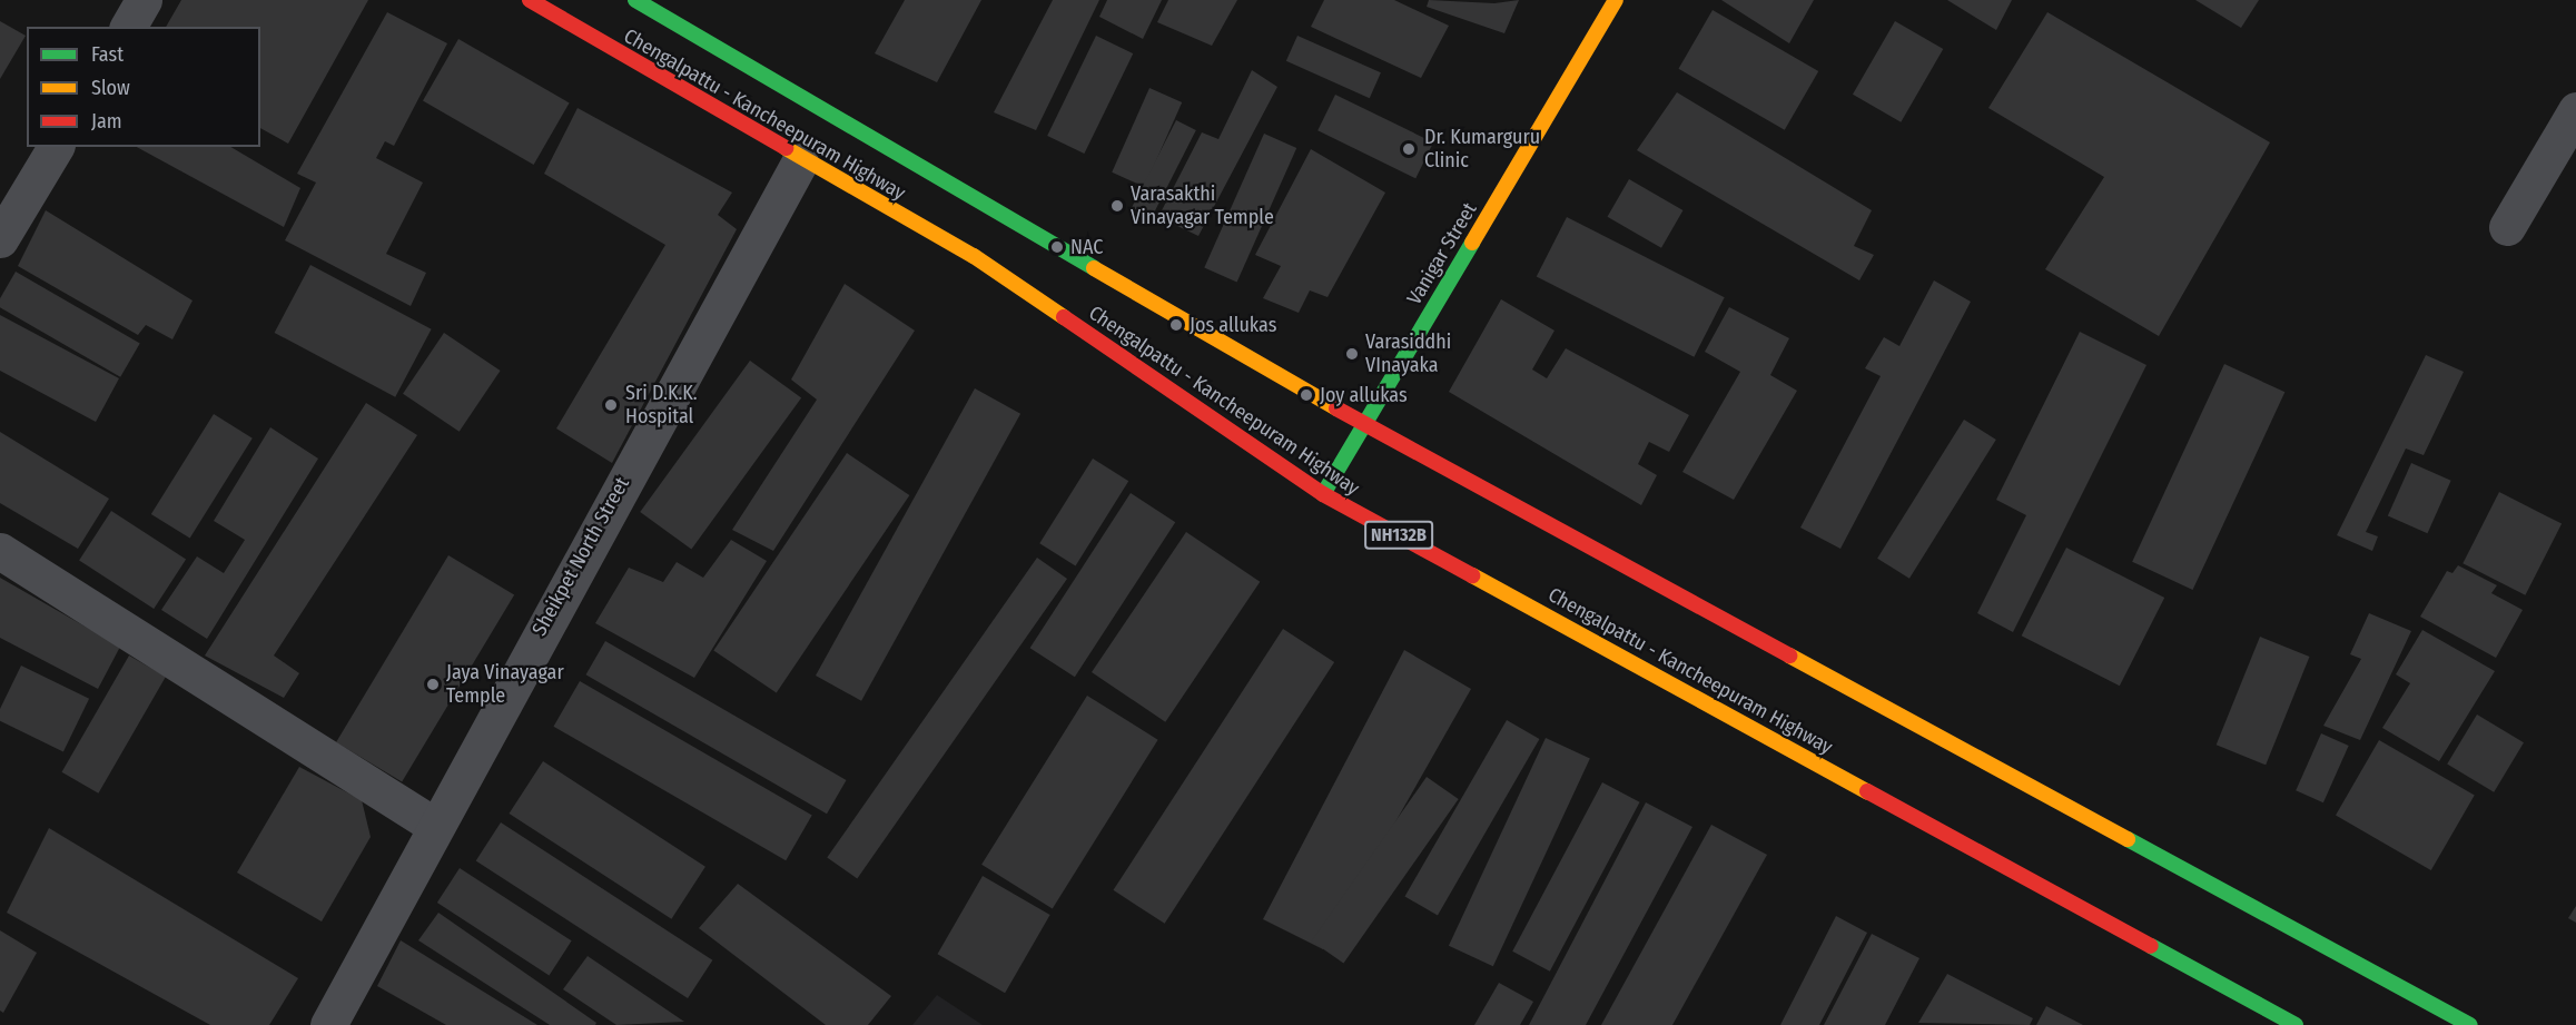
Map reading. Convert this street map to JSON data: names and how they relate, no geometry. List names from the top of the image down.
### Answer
{
  "streets": {
    "main road": ["Chengalpattu - Kancheepuram Highway", "Vanigar Street", "NH132B"],
    "street": ["Sheikpet North Street"]
  },
  "crossings": [
    ["Chengalpattu - Kancheepuram Highway", "Vanigar Street"],
    ["Chengalpattu - Kancheepuram Highway", "Sheikpet North Street"]
  ],
  "places": [
    "Dr. Kumarguru Clinic",
    "Varasakthi Vinayagar Temple",
    "NAC",
    "Jos allukas",
    "Varasiddhi VInayaka",
    "Joy allukas",
    "Sri D.K.K. Hospital",
    "Jaya Vinayagar Temple"
  ],
  "legend": ["Fast", "Slow", "Jam"]
}
